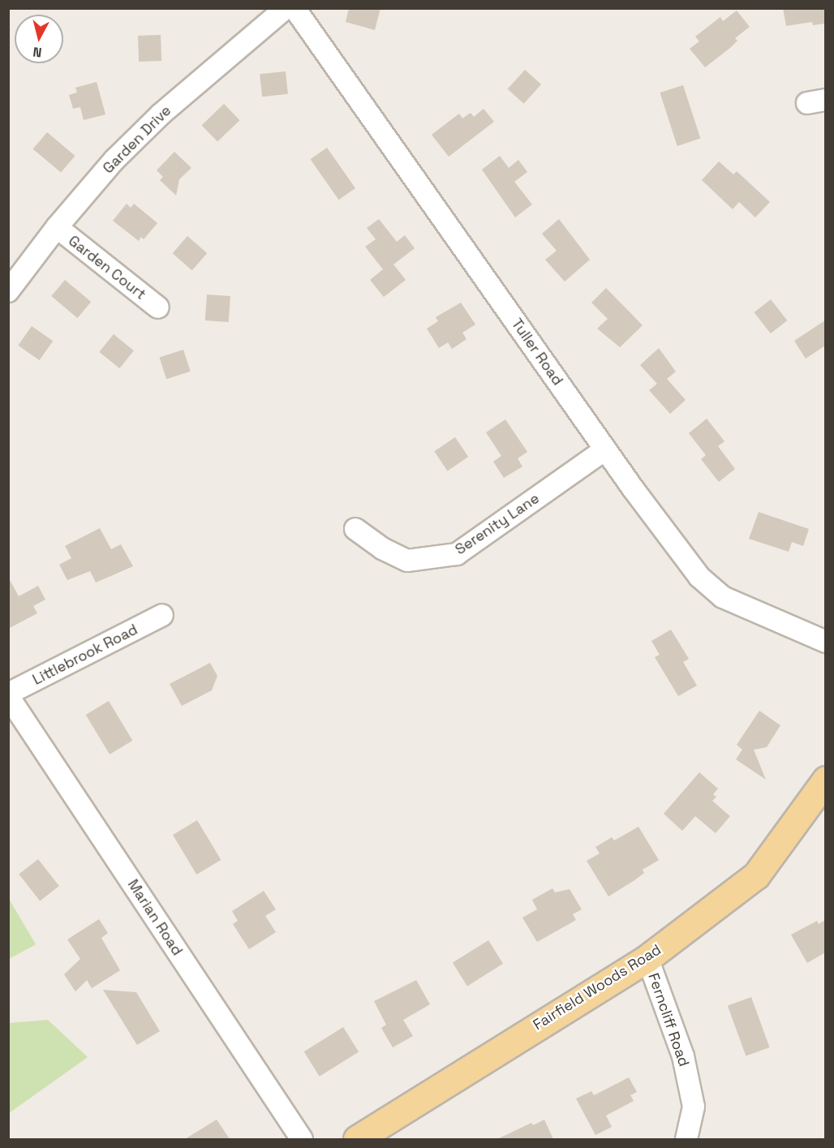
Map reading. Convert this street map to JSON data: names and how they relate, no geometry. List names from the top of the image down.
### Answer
{
  "streets": {
    "main road": ["Fairfield Woods Road"],
    "street": [
      "Garden Drive",
      "Garden Court",
      "Tuller Road",
      "Serenity Lane",
      "Littlebrook Road",
      "Marian Road",
      "Ferncliff Road"
    ]
  },
  "crossings": [
    ["Garden Drive", "Garden Court"],
    ["Tuller Road", "Serenity Lane"],
    ["Littlebrook Road", "Marian Road"],
    ["Fairfield Woods Road", "Ferncliff Road"]
  ],
  "north": "bottom"
}
